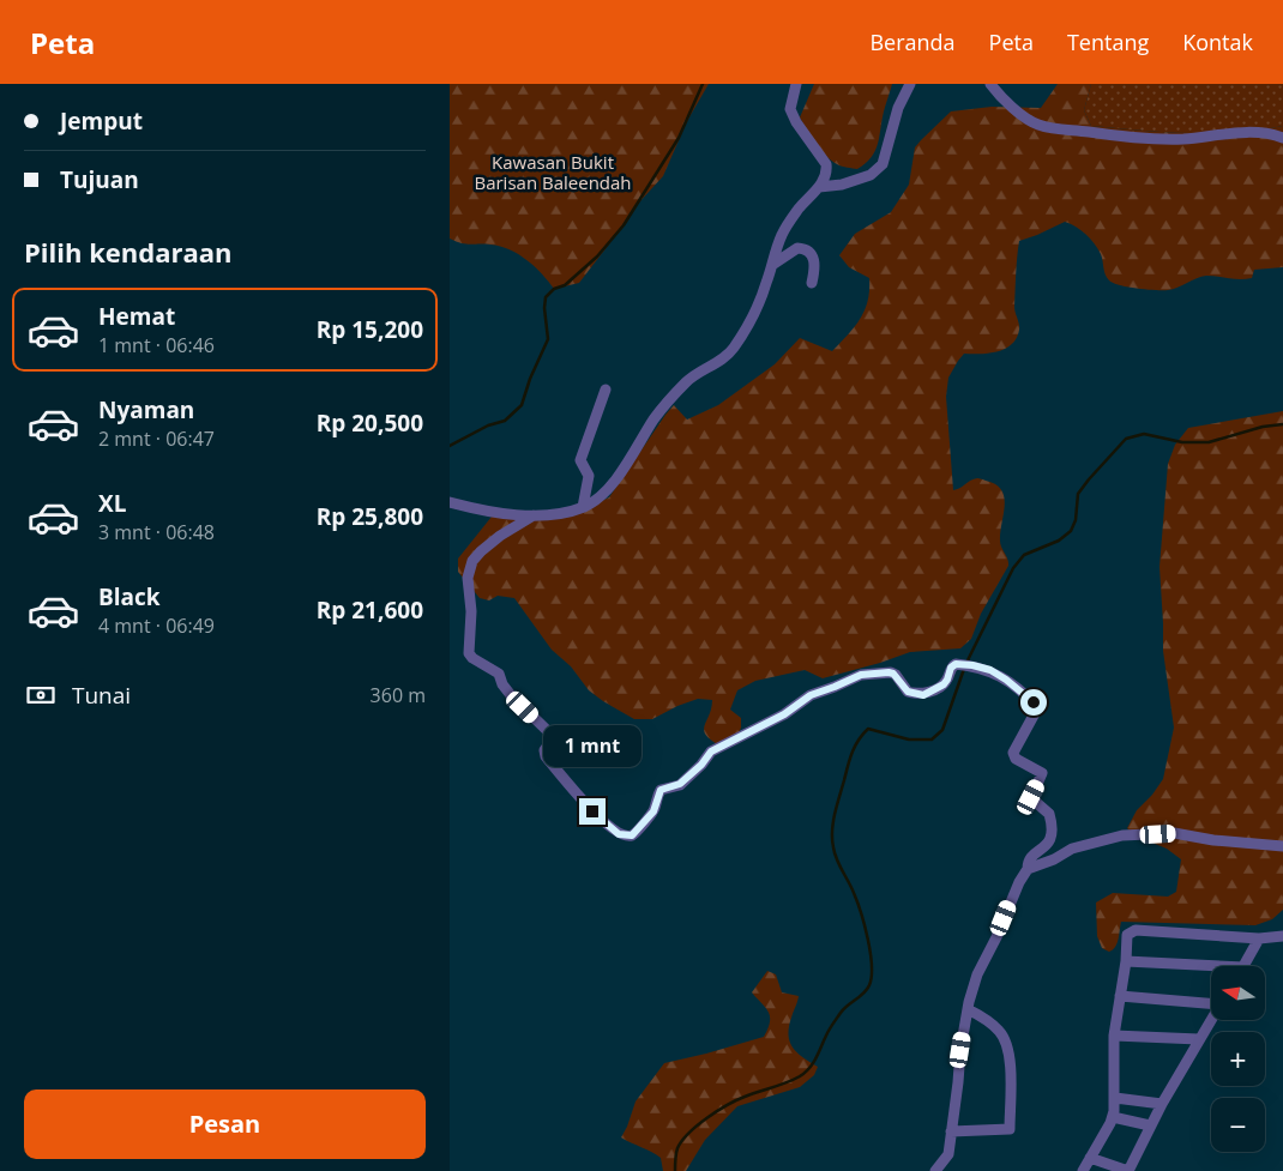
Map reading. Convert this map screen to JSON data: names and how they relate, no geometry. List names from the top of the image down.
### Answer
{
  "parks": ["Kawasan Bukit Barisan Baleendah"],
  "north": "left",
  "page": {
    "header": "Peta",
    "nav": [
      "Beranda",
      "Peta",
      "Tentang",
      "Kontak"
    ],
    "banner": ["Jemput", "Tujuan"],
    "heading": "Pilih kendaraan",
    "list": [
      {
        "name": "Hemat",
        "note": "1 mnt · 06:46",
        "value": "Rp 15,200"
      },
      {
        "name": "Nyaman",
        "note": "2 mnt · 06:47",
        "value": "Rp 20,500"
      },
      {
        "name": "XL",
        "note": "3 mnt · 06:48",
        "value": "Rp 25,800"
      },
      {
        "name": "Black",
        "note": "4 mnt · 06:49",
        "value": "Rp 21,600"
      }
    ],
    "pay": ["Tunai", "360 m"],
    "bubble": "1 mnt",
    "map_buttons": ["+", "−"],
    "buttons": "Pesan"
  }
}
